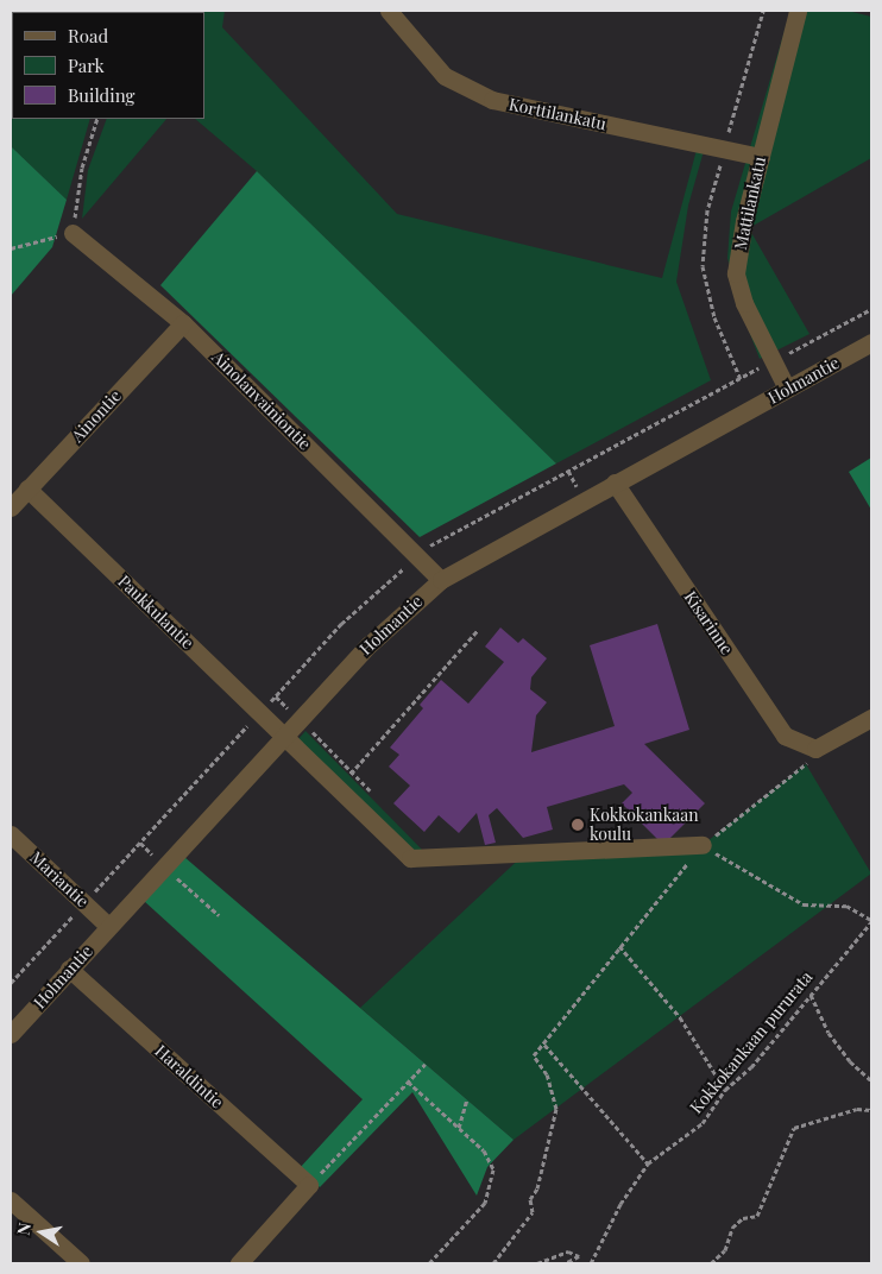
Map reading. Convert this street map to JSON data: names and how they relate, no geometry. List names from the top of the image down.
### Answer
{
  "streets": {
    "street": [
      "Korttilankatu",
      "Mattilankatu",
      "Holmantie",
      "Ainolanvainiontie",
      "Ainontie",
      "Paukkulantie",
      "Kisarinne",
      "Mariantie",
      "Haraldintie"
    ],
    "path": ["Kokkokankaan pururata"]
  },
  "crossings": [
    ["Korttilankatu", "Mattilankatu"],
    ["Mattilankatu", "Holmantie"],
    ["Holmantie", "Ainolanvainiontie"],
    ["Holmantie", "Paukkulantie"],
    ["Holmantie", "Kisarinne"],
    ["Holmantie", "Mariantie"],
    ["Holmantie", "Haraldintie"],
    ["Ainolanvainiontie", "Ainontie"],
    ["Ainontie", "Paukkulantie"]
  ],
  "places": ["Kokkokankaan koulu"],
  "legend": ["Road", "Park", "Building"],
  "north": "left"
}
